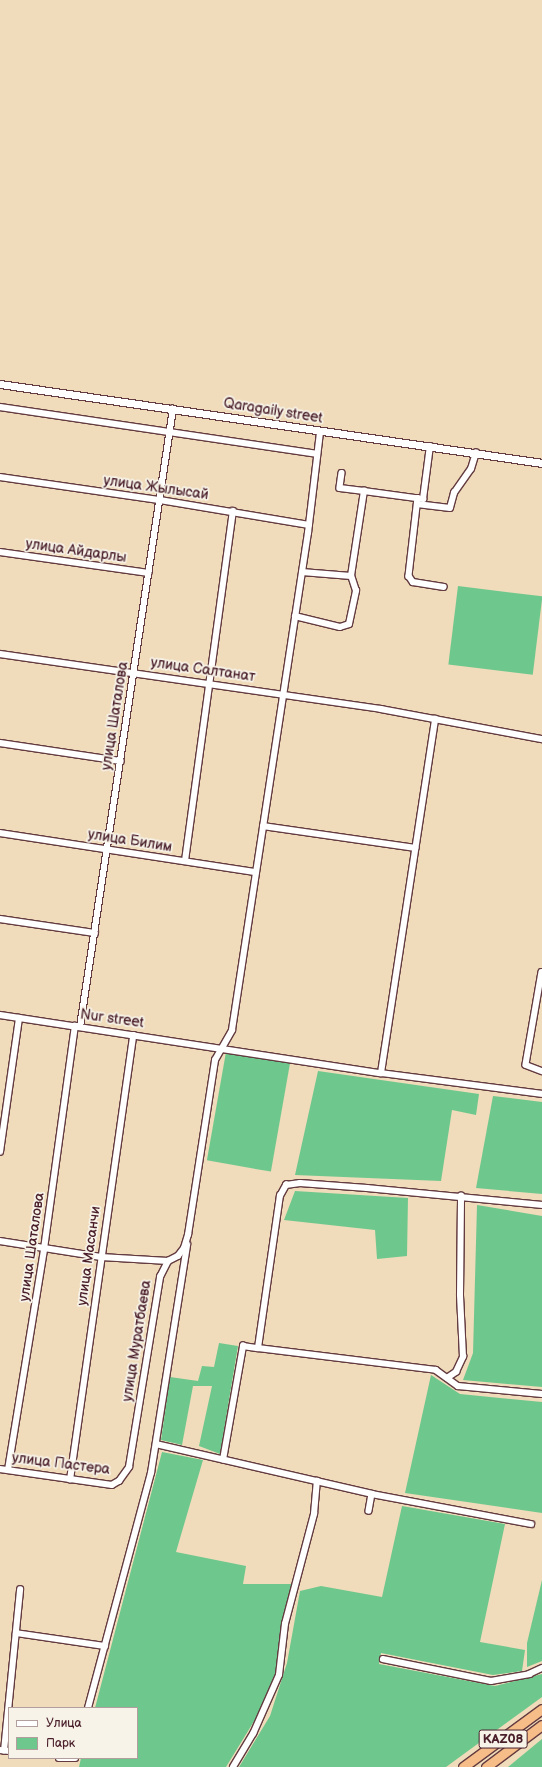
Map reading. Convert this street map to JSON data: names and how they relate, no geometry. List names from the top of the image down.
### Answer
{
  "streets": {
    "highway": ["KAZ08"],
    "street": [
      "Qaragaily street",
      "улица Жылысай",
      "улица Айдарлы",
      "улица Салтанат",
      "улица Шаталова",
      "улица Билим",
      "Nur street",
      "улица Масанчи",
      "улица Муратбаева",
      "улица Пастера"
    ]
  },
  "crossings": [
    ["Qaragaily street", "улица Шаталова"],
    ["Qaragaily street", "улица Муратбаева"],
    ["улица Жылысай", "улица Шаталова"],
    ["улица Жылысай", "улица Муратбаева"],
    ["улица Айдарлы", "улица Шаталова"],
    ["улица Салтанат", "улица Шаталова"],
    ["улица Салтанат", "улица Муратбаева"],
    ["улица Шаталова", "улица Билим"],
    ["улица Шаталова", "Nur street"],
    ["улица Шаталова", "улица Пастера"],
    ["улица Билим", "улица Муратбаева"],
    ["Nur street", "улица Масанчи"],
    ["Nur street", "улица Муратбаева"],
    ["улица Масанчи", "улица Пастера"],
    ["улица Муратбаева", "улица Пастера"]
  ],
  "legend": ["Улица", "Парк"]
}
